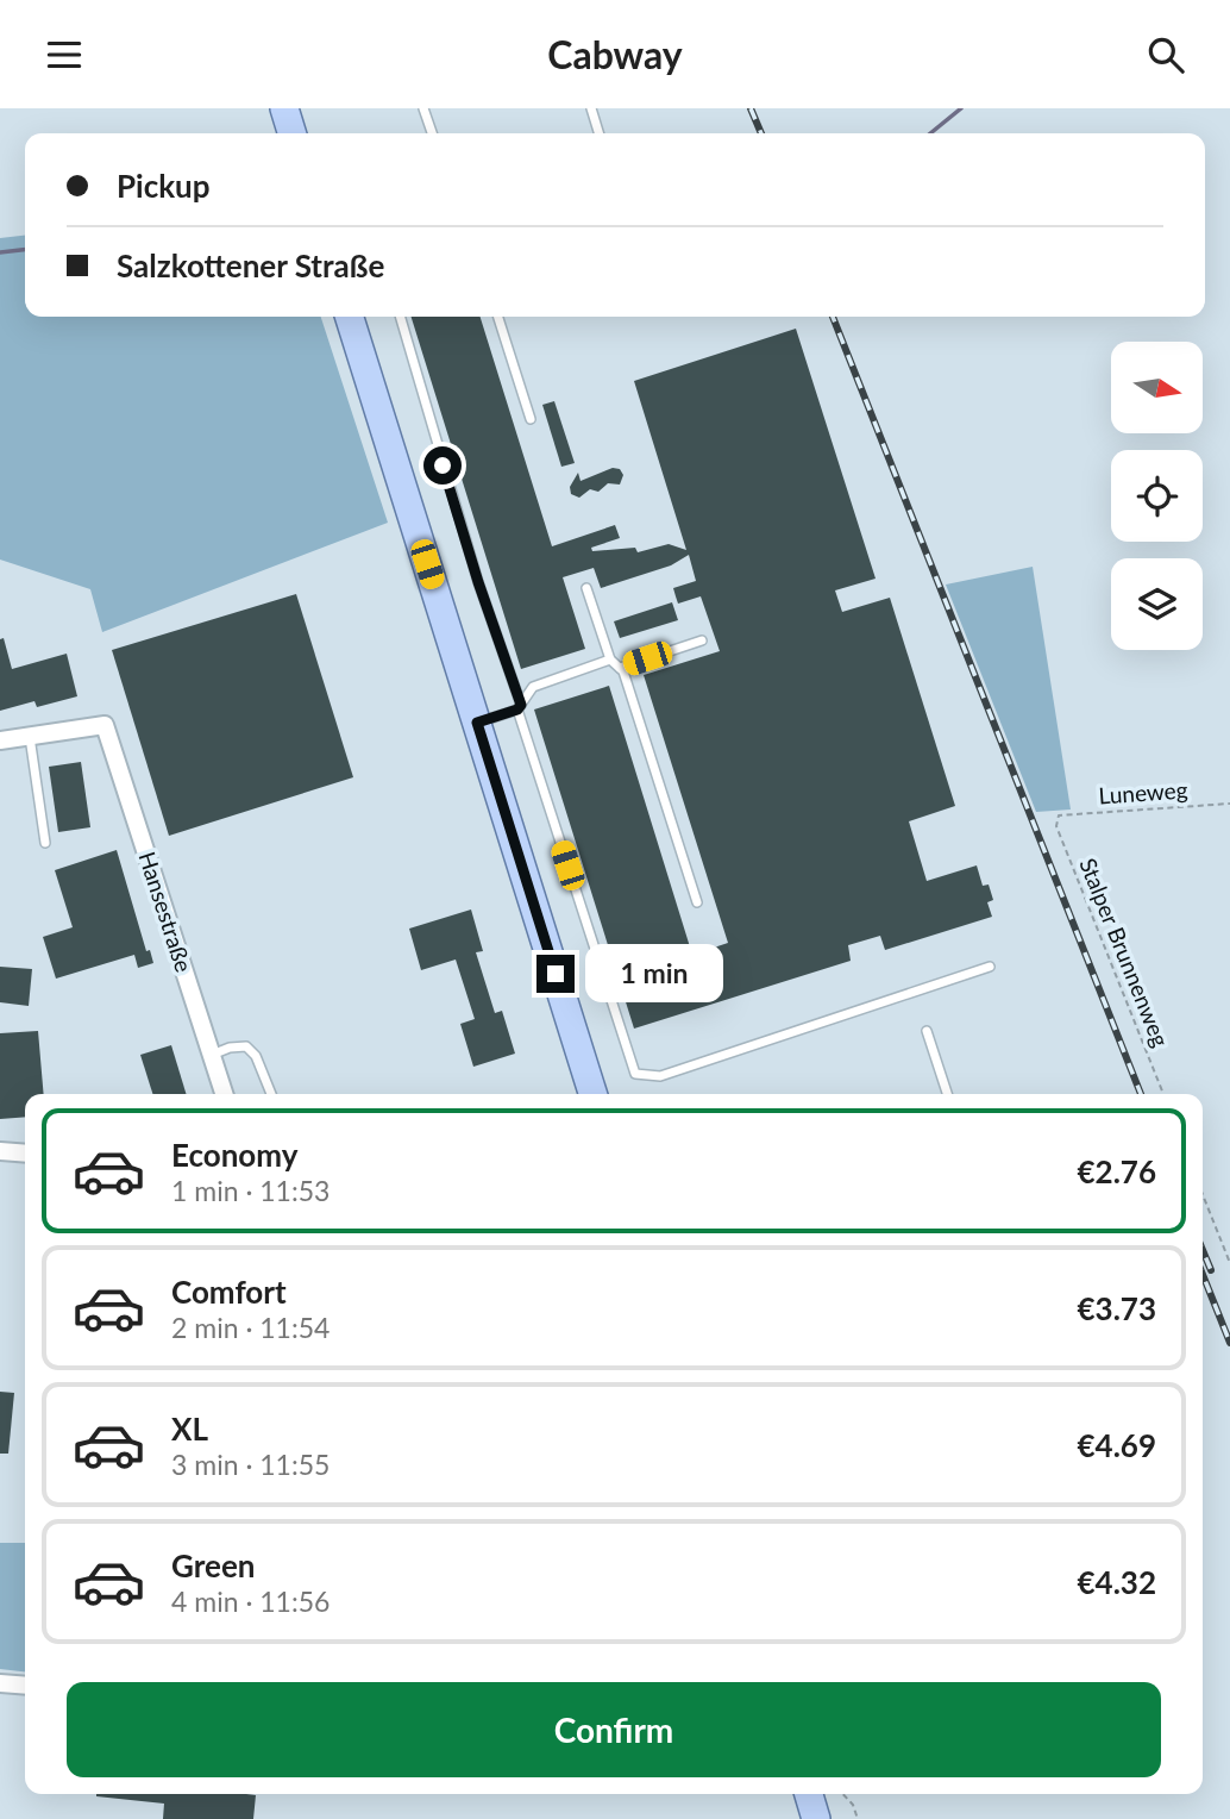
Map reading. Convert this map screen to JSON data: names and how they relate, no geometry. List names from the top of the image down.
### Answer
{
  "streets": {
    "street": ["Hansestraße"],
    "path": ["Luneweg", "Stalper Brunnenweg"]
  },
  "crossings": [
    ["Luneweg", "Stalper Brunnenweg"]
  ],
  "north": "right",
  "page": {
    "header": "Cabway",
    "banner": ["Pickup", "Salzkottener Straße"],
    "bubble": "1 min",
    "list": [
      {
        "name": "Economy",
        "note": "1 min · 11:53",
        "value": "€2.76"
      },
      {
        "name": "Comfort",
        "note": "2 min · 11:54",
        "value": "€3.73"
      },
      {
        "name": "XL",
        "note": "3 min · 11:55",
        "value": "€4.69"
      },
      {
        "name": "Green",
        "note": "4 min · 11:56",
        "value": "€4.32"
      }
    ],
    "buttons": "Confirm"
  }
}
